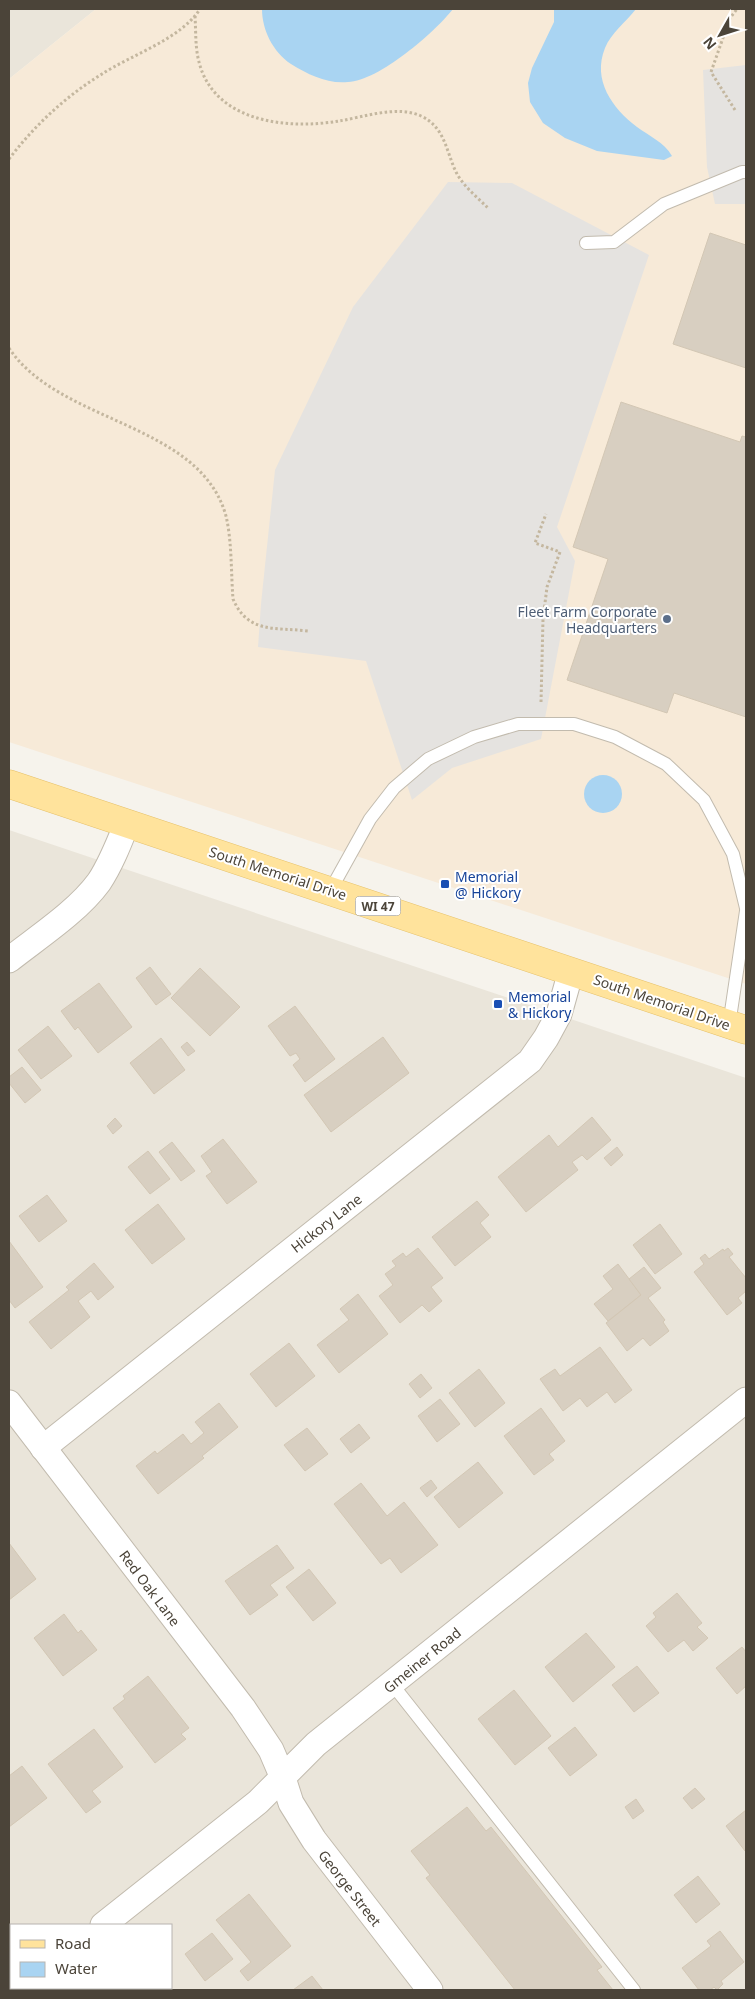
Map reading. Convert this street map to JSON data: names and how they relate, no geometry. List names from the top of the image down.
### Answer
{
  "streets": {
    "main road": ["South Memorial Drive", "WI 47"],
    "street": [
      "Hickory Lane",
      "Red Oak Lane",
      "Gmeiner Road",
      "George Street"
    ]
  },
  "crossings": [
    ["South Memorial Drive", "Hickory Lane"],
    ["Hickory Lane", "Red Oak Lane"],
    ["Red Oak Lane", "Gmeiner Road"],
    ["Red Oak Lane", "George Street"],
    ["Gmeiner Road", "George Street"]
  ],
  "places": {
    "other": ["Fleet Farm Corporate Headquarters"],
    "transit": ["Memorial @ Hickory", "Memorial & Hickory"]
  },
  "legend": ["Road", "Water"],
  "north": "bottom left"
}
